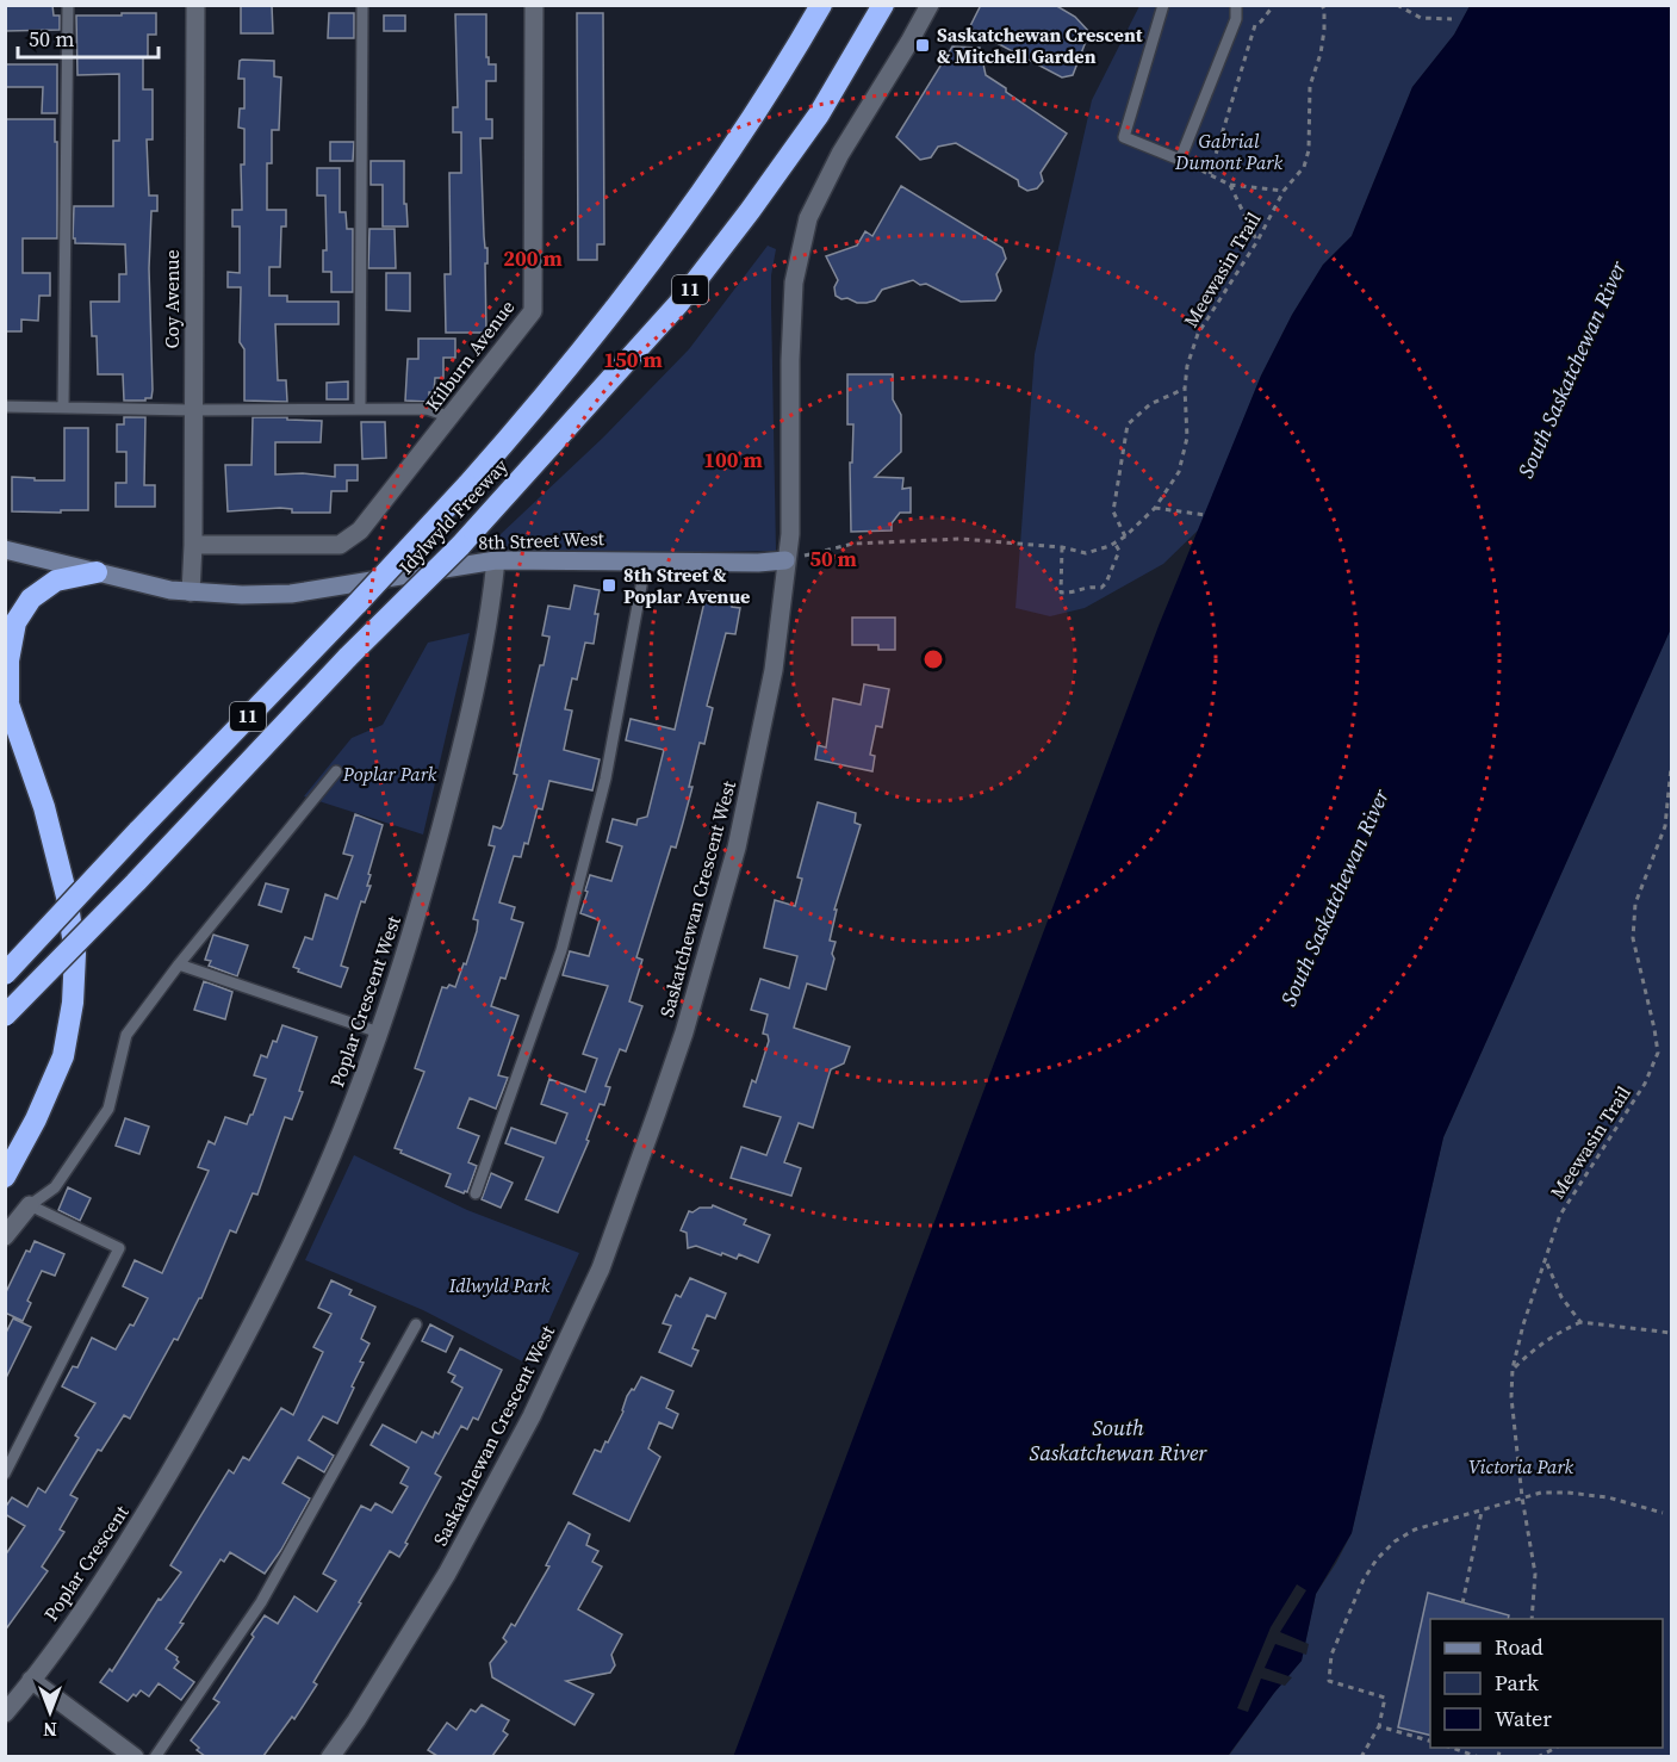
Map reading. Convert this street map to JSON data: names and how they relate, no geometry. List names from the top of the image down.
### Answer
{
  "streets": {
    "highway": ["11", "Idylwyld Freeway"],
    "street": [
      "Coy Avenue",
      "Kilburn Avenue",
      "8th Street West",
      "Saskatchewan Crescent West",
      "Poplar Crescent West",
      "Poplar Crescent"
    ],
    "path": ["Meewasin Trail"]
  },
  "crossings": [
    ["Meewasin Trail", "8th Street West"],
    ["Meewasin Trail", "Saskatchewan Crescent West"],
    ["Coy Avenue", "Kilburn Avenue"],
    ["Coy Avenue", "8th Street West"],
    ["8th Street West", "Saskatchewan Crescent West"],
    ["8th Street West", "Poplar Crescent West"],
    ["Poplar Crescent West", "Poplar Crescent"]
  ],
  "water": ["South Saskatchewan River"],
  "parks": [
    "Gabrial Dumont Park",
    "Poplar Park",
    "Idlwyld Park",
    "Victoria Park"
  ],
  "places": {
    "transit": ["Saskatchewan Crescent & Mitchell Garden", "8th Street & Poplar Avenue"]
  },
  "legend": ["Road", "Park", "Water"],
  "scale_bar": "50 m",
  "north": "bottom",
  "rings": [
    "200 m",
    "150 m",
    "100 m",
    "50 m"
  ]
}
